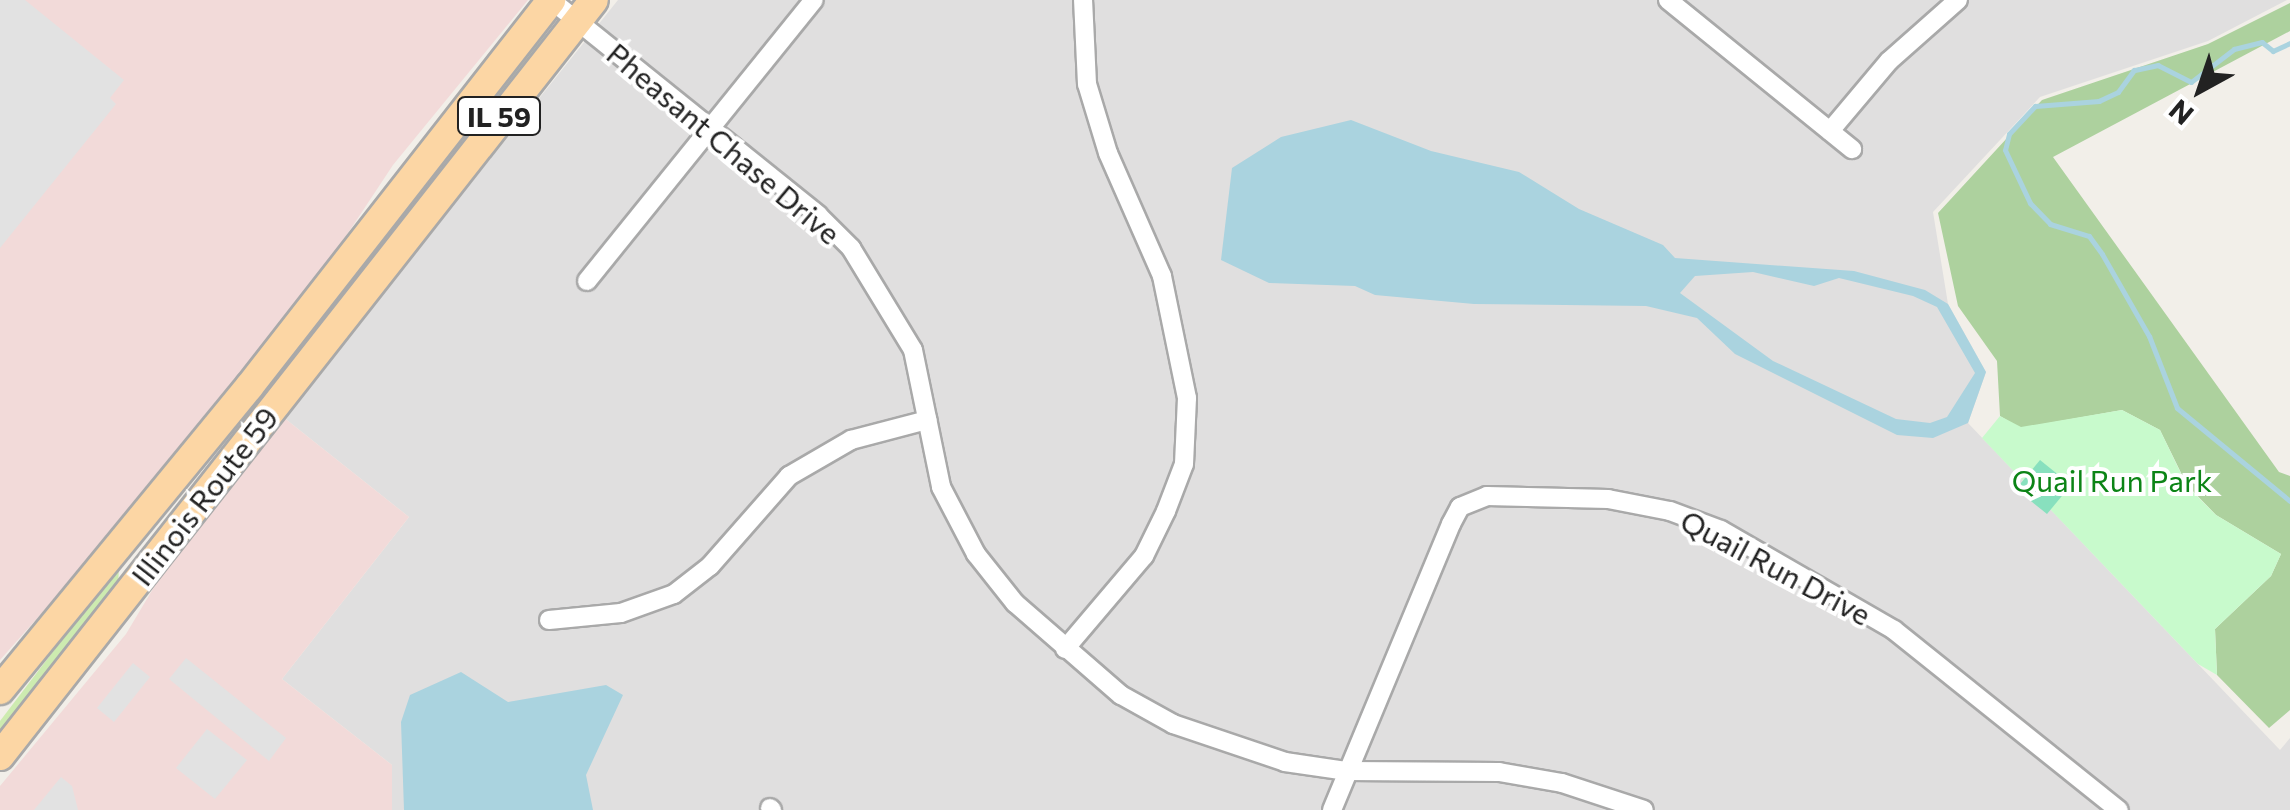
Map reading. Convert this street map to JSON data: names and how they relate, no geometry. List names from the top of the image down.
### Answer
{
  "streets": {
    "main road": ["IL 59", "Illinois Route 59"],
    "street": ["Pheasant Chase Drive", "Quail Run Drive"]
  },
  "crossings": [
    ["Pheasant Chase Drive", "Illinois Route 59"],
    ["Pheasant Chase Drive", "Quail Run Drive"]
  ],
  "parks": ["Quail Run Park"],
  "north": "bottom left"
}
